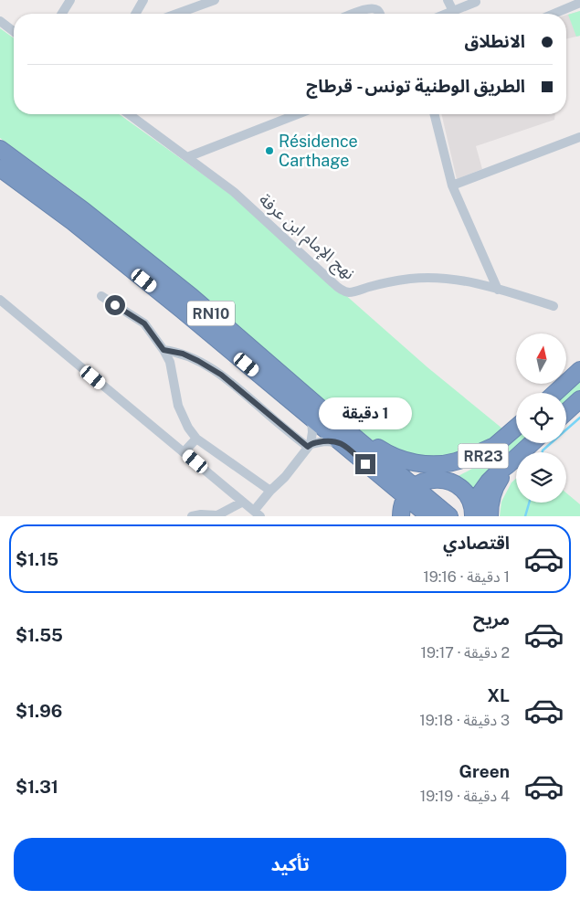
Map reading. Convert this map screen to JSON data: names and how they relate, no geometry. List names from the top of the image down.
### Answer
{
  "streets": {
    "highway": ["RN10", "RR23"],
    "street": ["نهج الإمام ابن عرفة"]
  },
  "places": ["Résidence Carthage"],
  "north": "top",
  "page": {
    "banner": ["الانطلاق", "الطريق الوطنية تونس - قرطاج"],
    "bubble": "1 دقيقة",
    "list": [
      {
        "name": "اقتصادي",
        "note": "1 دقيقة · 19:16",
        "value": "$1.15"
      },
      {
        "name": "مريح",
        "note": "2 دقيقة · 19:17",
        "value": "$1.55"
      },
      {
        "name": "XL",
        "note": "3 دقيقة · 19:18",
        "value": "$1.96"
      },
      {
        "name": "Green",
        "note": "4 دقيقة · 19:19",
        "value": "$1.31"
      }
    ],
    "buttons": "تأكيد"
  }
}
